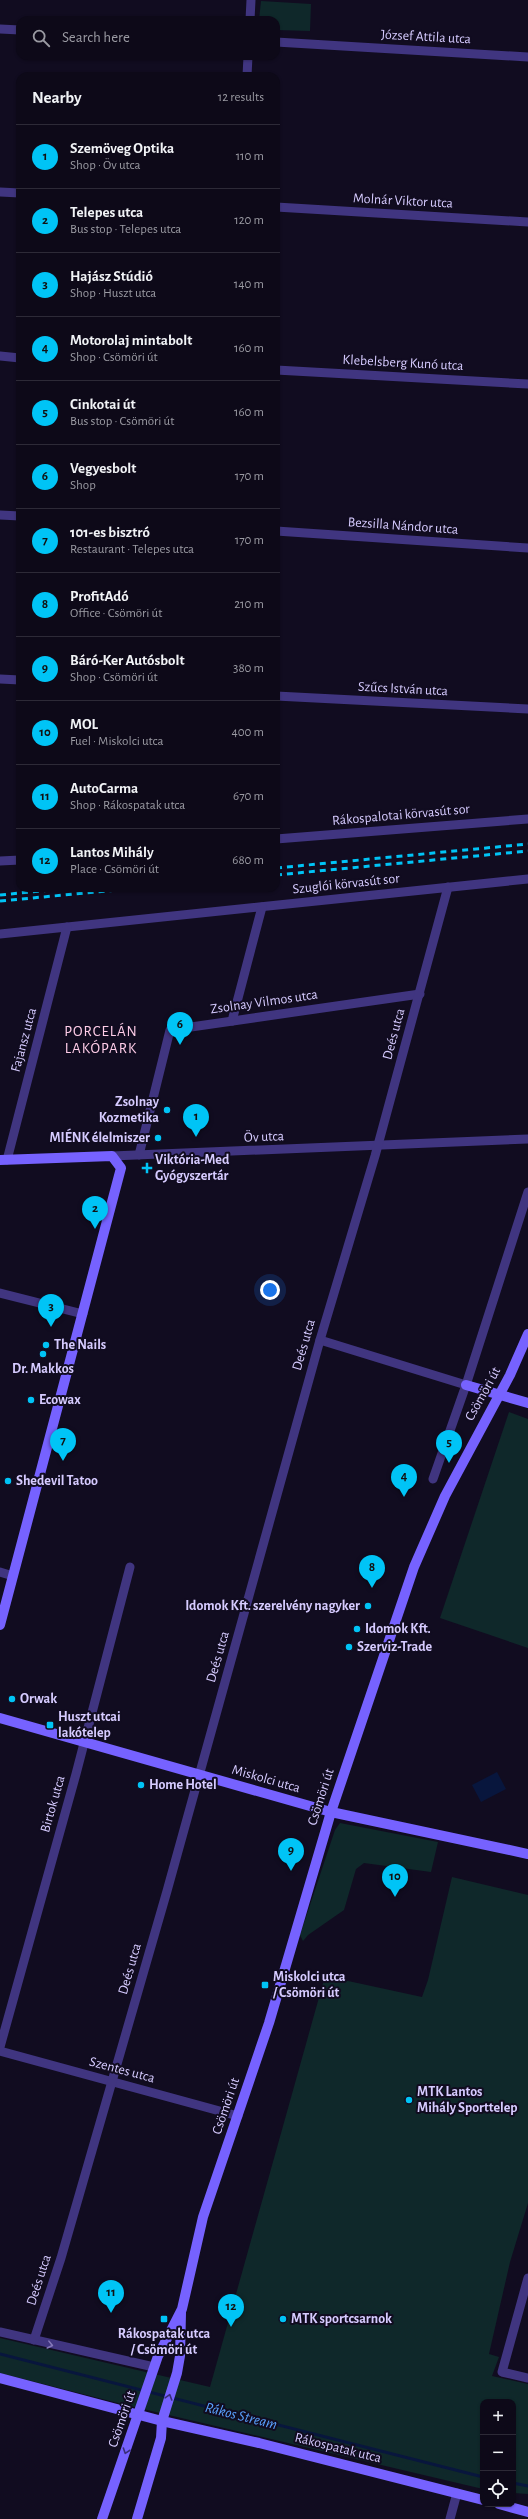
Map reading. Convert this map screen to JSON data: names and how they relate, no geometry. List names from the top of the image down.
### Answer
{
  "streets": {
    "street": [
      "József Attila utca",
      "Molnár Viktor utca",
      "Klebelsberg Kunó utca",
      "Bezsilla Nándor utca",
      "Szűcs István utca",
      "Rákospalotai körvasút sor",
      "Szuglói körvasút sor",
      "Zsolnay Vilmos utca",
      "Deés utca",
      "Fajansz utca",
      "Öv utca",
      "Csömöri út",
      "Miskolci utca",
      "Birtok utca",
      "Szentes utca",
      "Rákospatak utca"
    ]
  },
  "crossings": [
    ["Szuglói körvasút sor", "Deés utca"],
    ["Szuglói körvasút sor", "Fajansz utca"],
    ["Zsolnay Vilmos utca", "Deés utca"],
    ["Zsolnay Vilmos utca", "Öv utca"],
    ["Deés utca", "Öv utca"],
    ["Deés utca", "Miskolci utca"],
    ["Deés utca", "Szentes utca"],
    ["Fajansz utca", "Öv utca"],
    ["Csömöri út", "Miskolci utca"],
    ["Csömöri út", "Szentes utca"],
    ["Csömöri út", "Rákospatak utca"],
    ["Miskolci utca", "Birtok utca"]
  ],
  "districts": ["PORCELÁN LAKÓPARK"],
  "water": ["Rákos Stream"],
  "places": {
    "other": [
      "Zsolnay Kozmetika",
      "MIÉNK élelmiszer",
      "The Nails",
      "Dr. Makkos",
      "Ecowax",
      "Shedevil Tatoo",
      "Idomok Kft. szerelvény nagyker",
      "Idomok Kft.",
      "Szerviz-Trade",
      "Orwak",
      "Home Hotel",
      "MTK Lantos Mihály Sporttelep",
      "MTK sportcsarnok"
    ],
    "health": ["Viktória-Med Gyógyszertár"],
    "transit": ["Huszt utcai lakótelep", "Miskolci utca / Csömöri út", "Rákospatak utca / Csömöri út"]
  },
  "page": {
    "search": "Search here",
    "heading": ["Nearby", "12 results"],
    "list": [
      {
        "mark": "1",
        "name": "Szemöveg Optika",
        "note": "Shop · Öv utca",
        "value": "110 m"
      },
      {
        "mark": "2",
        "name": "Telepes utca",
        "note": "Bus stop · Telepes utca",
        "value": "120 m"
      },
      {
        "mark": "3",
        "name": "Hajász Stúdió",
        "note": "Shop · Huszt utca",
        "value": "140 m"
      },
      {
        "mark": "4",
        "name": "Motorolaj mintabolt",
        "note": "Shop · Csömöri út",
        "value": "160 m"
      },
      {
        "mark": "5",
        "name": "Cinkotai út",
        "note": "Bus stop · Csömöri út",
        "value": "160 m"
      },
      {
        "mark": "6",
        "name": "Vegyesbolt",
        "note": "Shop",
        "value": "170 m"
      },
      {
        "mark": "7",
        "name": "101-es bisztró",
        "note": "Restaurant · Telepes utca",
        "value": "170 m"
      },
      {
        "mark": "8",
        "name": "ProfitAdó",
        "note": "Office · Csömöri út",
        "value": "210 m"
      },
      {
        "mark": "9",
        "name": "Báró-Ker Autósbolt",
        "note": "Shop · Csömöri út",
        "value": "380 m"
      },
      {
        "mark": "10",
        "name": "MOL",
        "note": "Fuel · Miskolci utca",
        "value": "400 m"
      },
      {
        "mark": "11",
        "name": "AutoCarma",
        "note": "Shop · Rákospatak utca",
        "value": "670 m"
      },
      {
        "mark": "12",
        "name": "Lantos Mihály",
        "note": "Place · Csömöri út",
        "value": "680 m"
      }
    ],
    "pins": [
      "6",
      "1",
      "2",
      "3",
      "7",
      "5",
      "4",
      "8",
      "9",
      "10",
      "11",
      "12"
    ],
    "map_buttons": ["+", "−"]
  }
}
